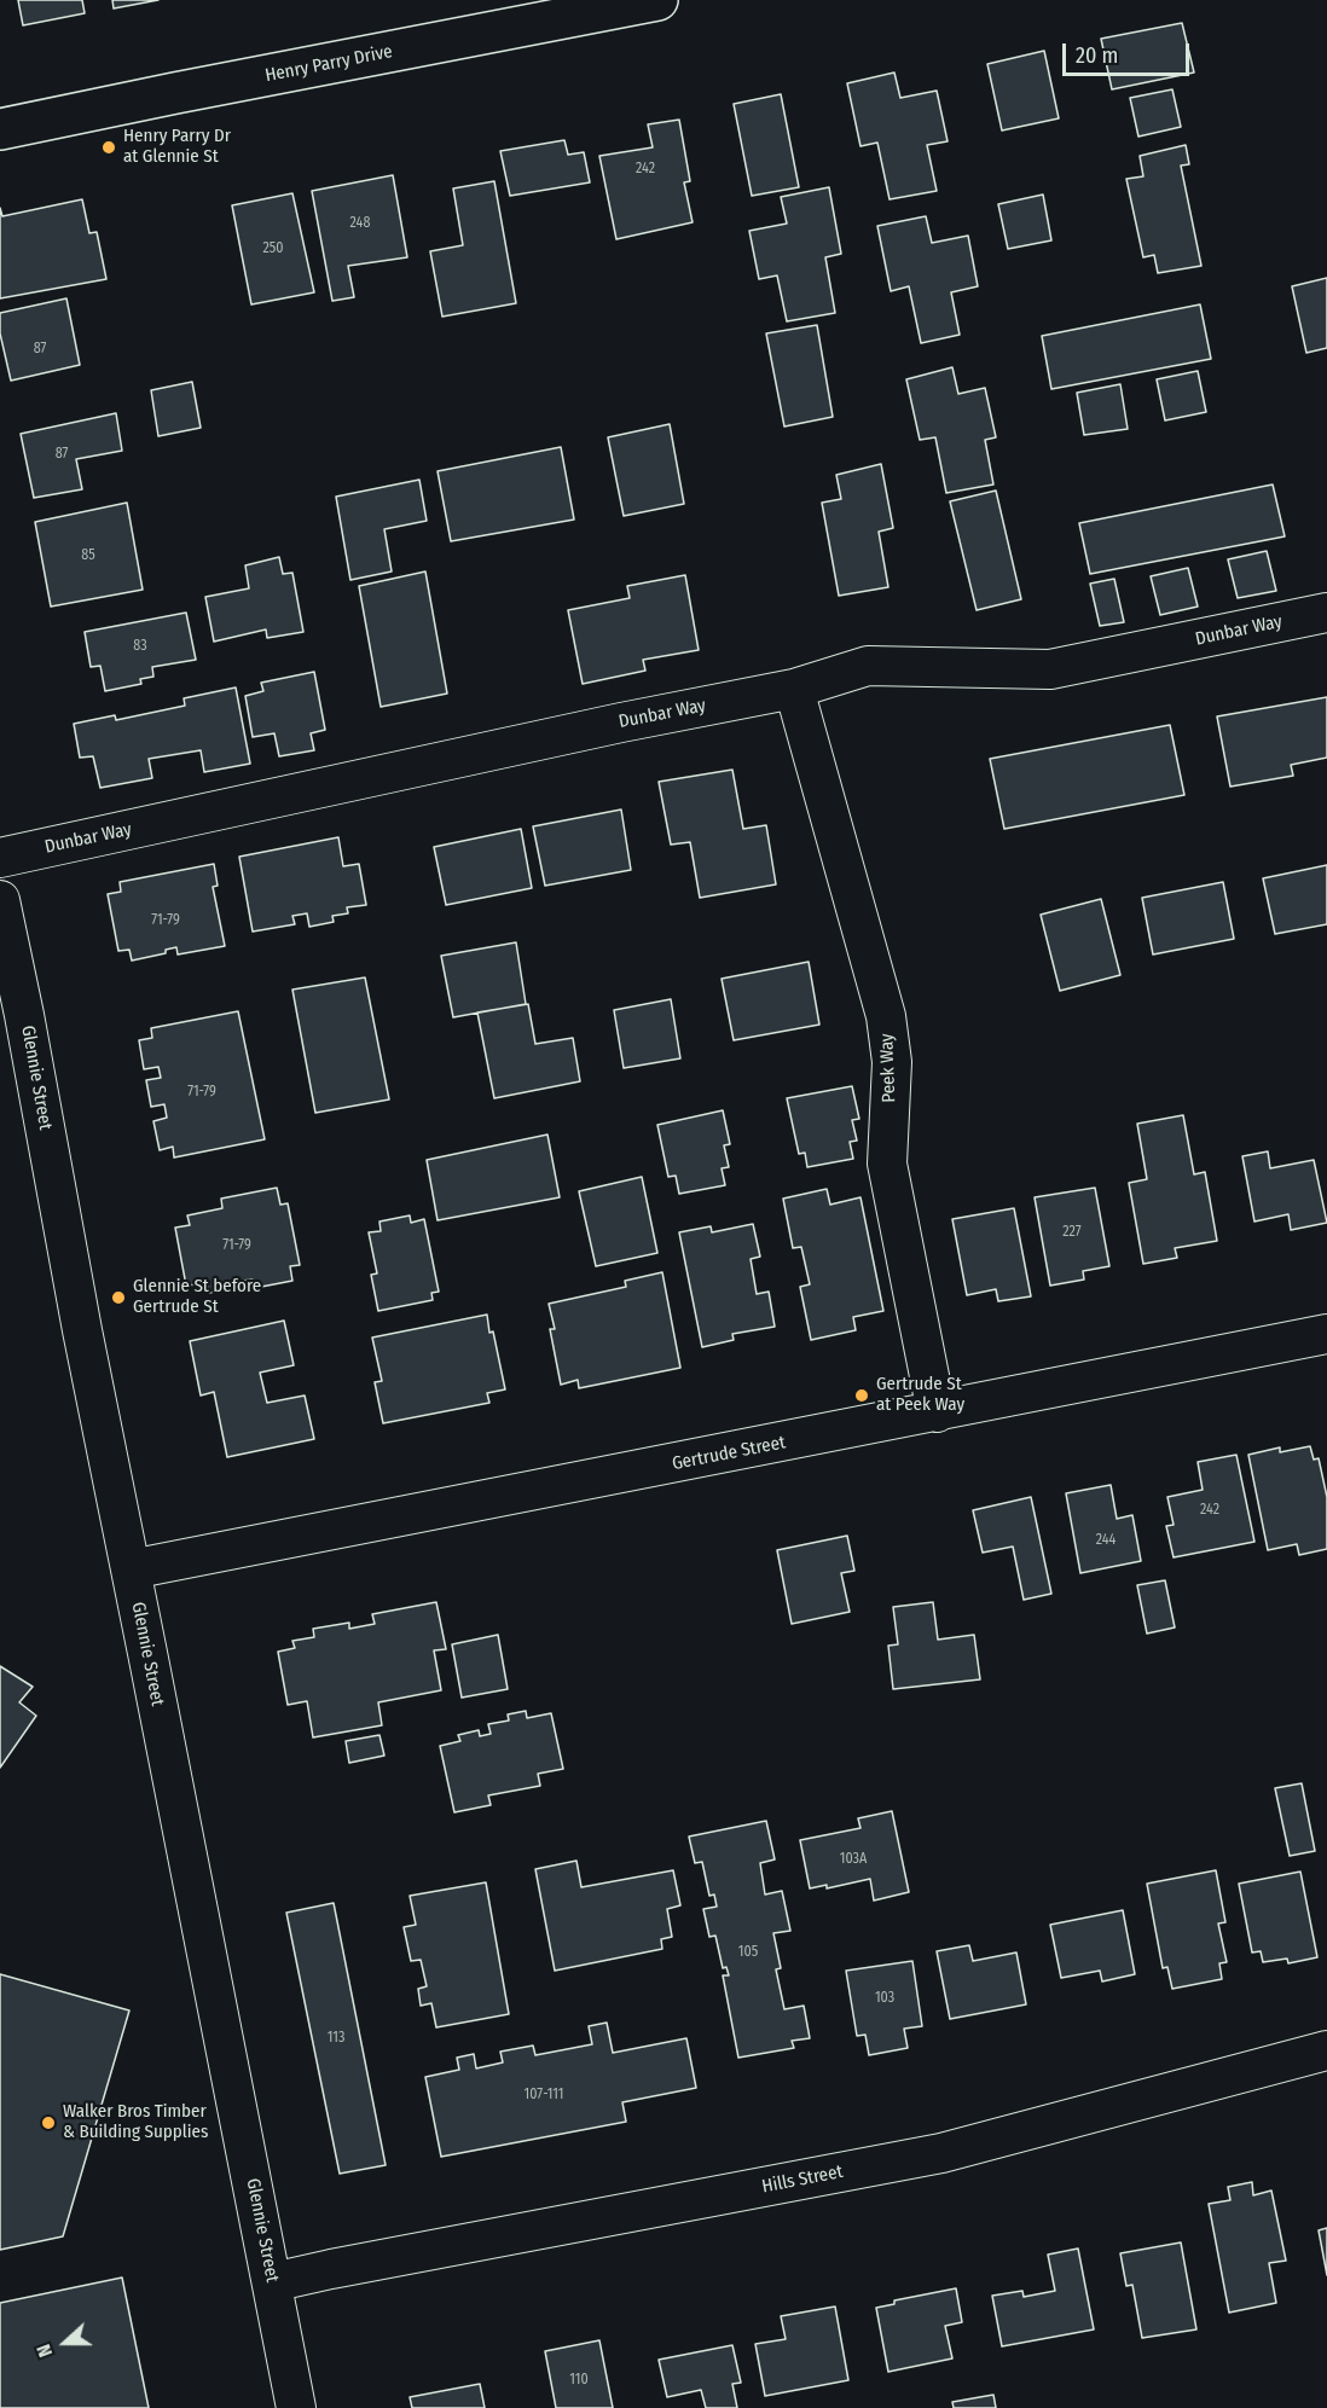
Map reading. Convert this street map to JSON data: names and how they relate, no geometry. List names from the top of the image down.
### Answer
{
  "streets": {
    "main road": ["Henry Parry Drive"],
    "street": [
      "Dunbar Way",
      "Peek Way",
      "Glennie Street",
      "Gertrude Street",
      "Hills Street"
    ]
  },
  "crossings": [
    ["Dunbar Way", "Peek Way"],
    ["Peek Way", "Gertrude Street"],
    ["Glennie Street", "Gertrude Street"],
    ["Glennie Street", "Hills Street"]
  ],
  "places": [
    "Henry Parry Dr at Glennie St",
    "Glennie St before Gertrude St",
    "Gertrude St at Peek Way",
    "Walker Bros Timber & Building Supplies"
  ],
  "house_numbers": [
    "242",
    "248",
    "250",
    "87",
    "87",
    "85",
    "83",
    "71-79",
    "71-79",
    "227",
    "71-79",
    "242",
    "244",
    "103A",
    "105",
    "103",
    "113",
    "107-111",
    "110"
  ],
  "scale_bar": "20 m",
  "north": "left"
}
